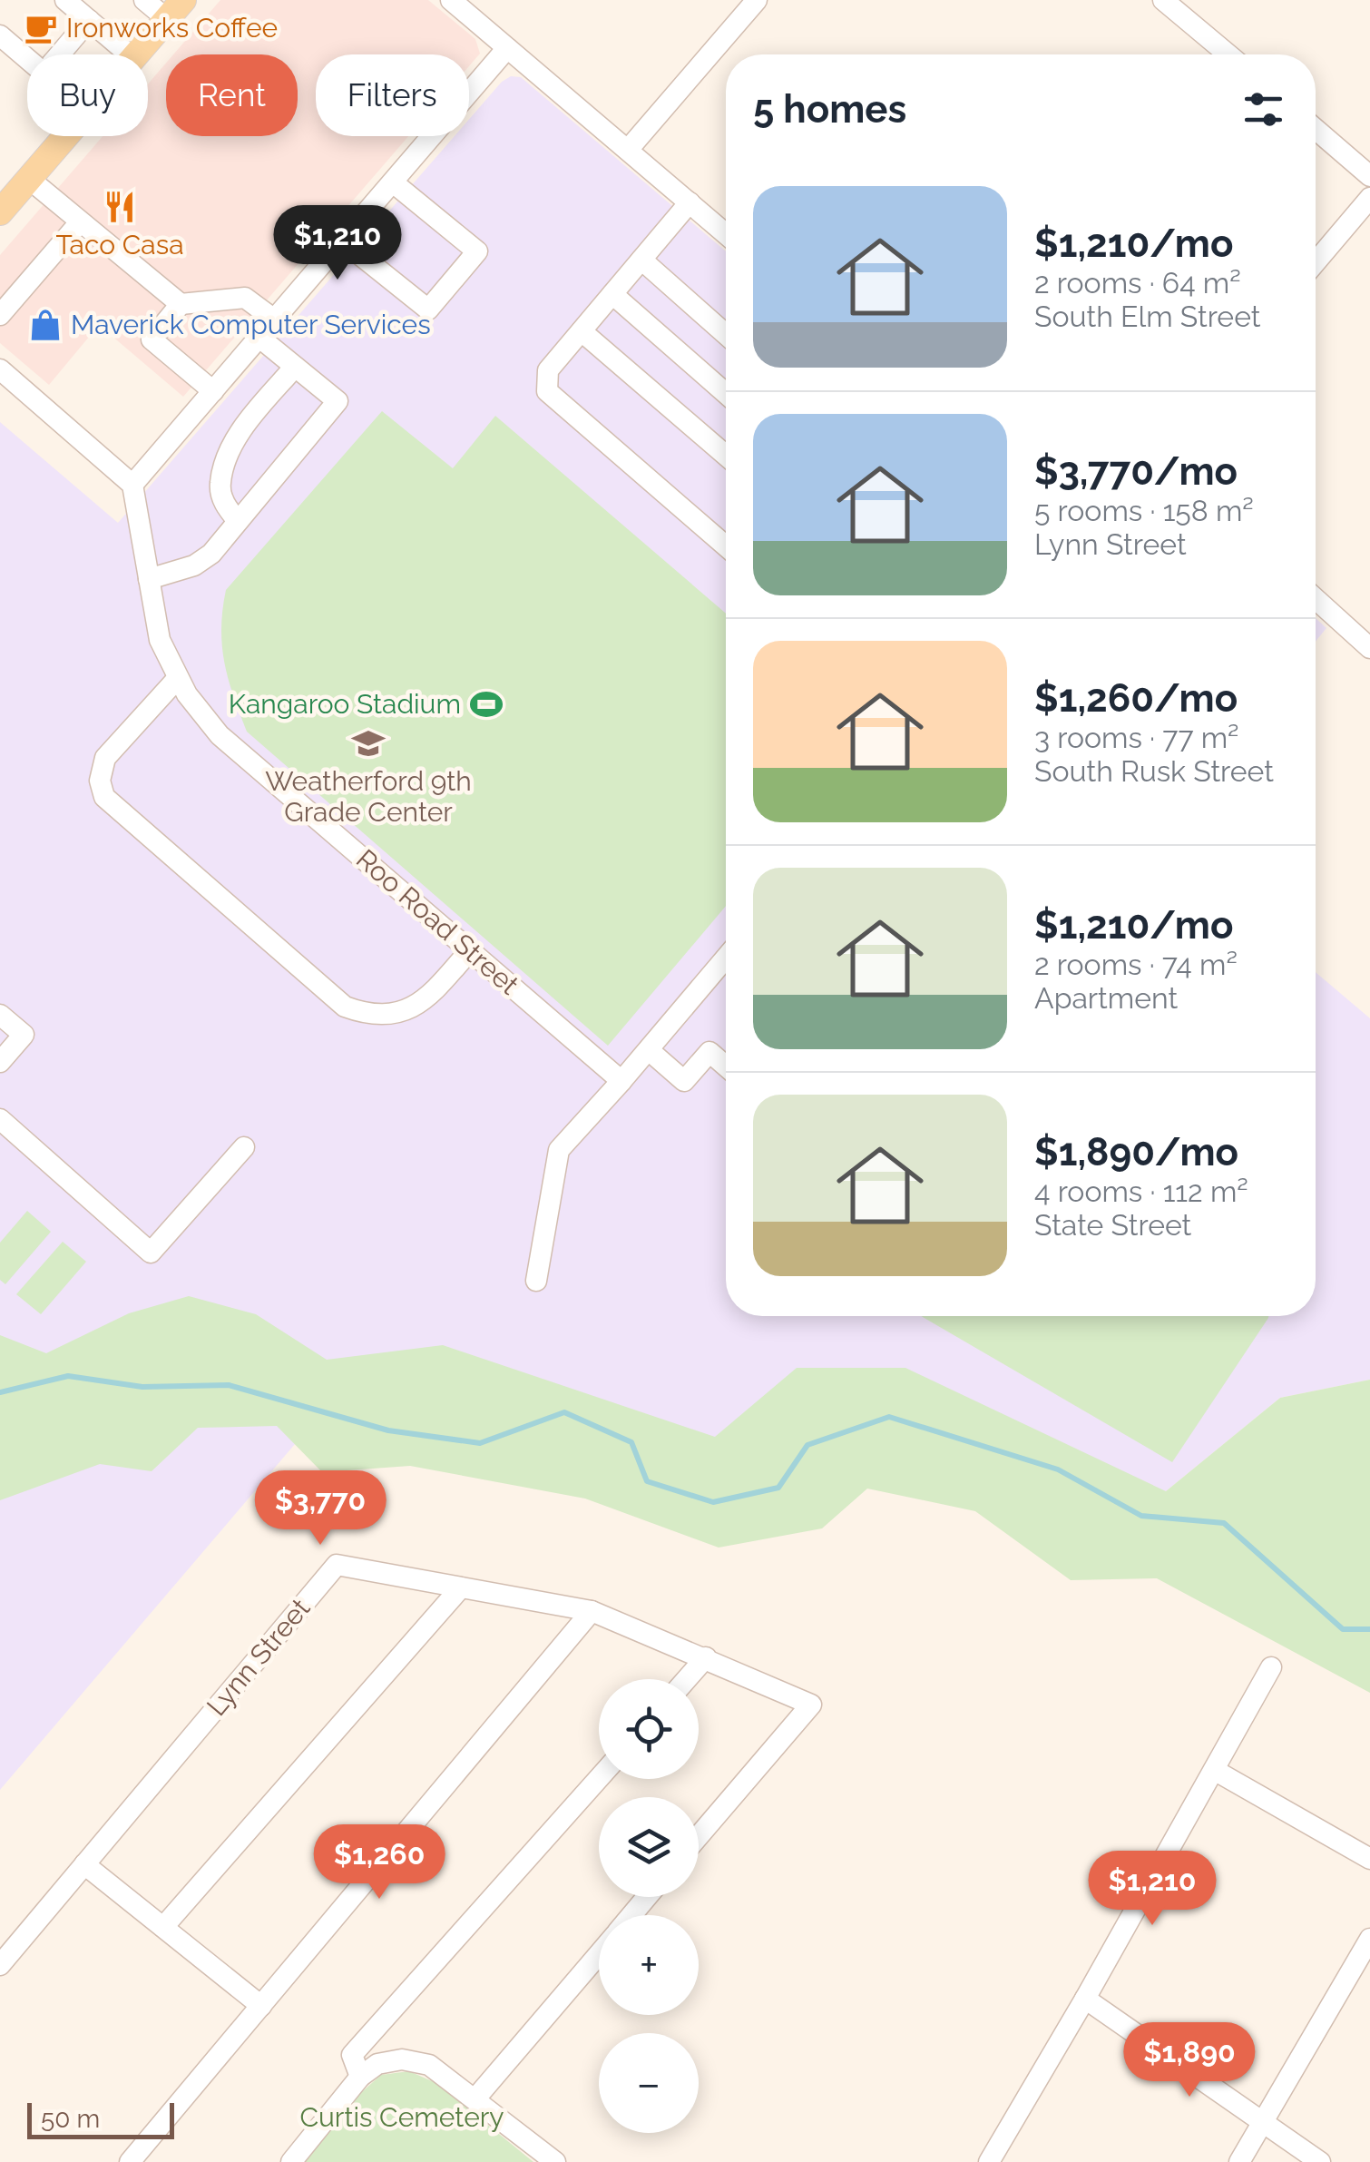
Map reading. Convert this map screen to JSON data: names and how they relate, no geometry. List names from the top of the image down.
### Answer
{
  "streets": {
    "street": ["Roo Road Street", "Lynn Street"]
  },
  "parks": ["Curtis Cemetery"],
  "places": {
    "cafe": ["Ironworks Coffee"],
    "restaurant": ["Taco Casa"],
    "shop": ["Maverick Computer Services"],
    "sports": ["Kangaroo Stadium"],
    "school or university": ["Weatherford 9th Grade Center"]
  },
  "scale_bar": "50 m",
  "page": {
    "chip": ["Buy", "Rent", "Filters"],
    "heading": "5 homes",
    "list": [
      {
        "name": "$1,210/mo",
        "note": "2 rooms · 64 m² · South Elm Street"
      },
      {
        "name": "$3,770/mo",
        "note": "5 rooms · 158 m² · Lynn Street"
      },
      {
        "name": "$1,260/mo",
        "note": "3 rooms · 77 m² · South Rusk Street"
      },
      {
        "name": "$1,210/mo",
        "note": "2 rooms · 74 m² · Apartment"
      },
      {
        "name": "$1,890/mo",
        "note": "4 rooms · 112 m² · State Street"
      }
    ],
    "price": [
      "$1,210",
      "$3,770",
      "$1,260",
      "$1,210",
      "$1,890"
    ],
    "map_buttons": ["+", "−"],
    "scale": "50 m"
  }
}
